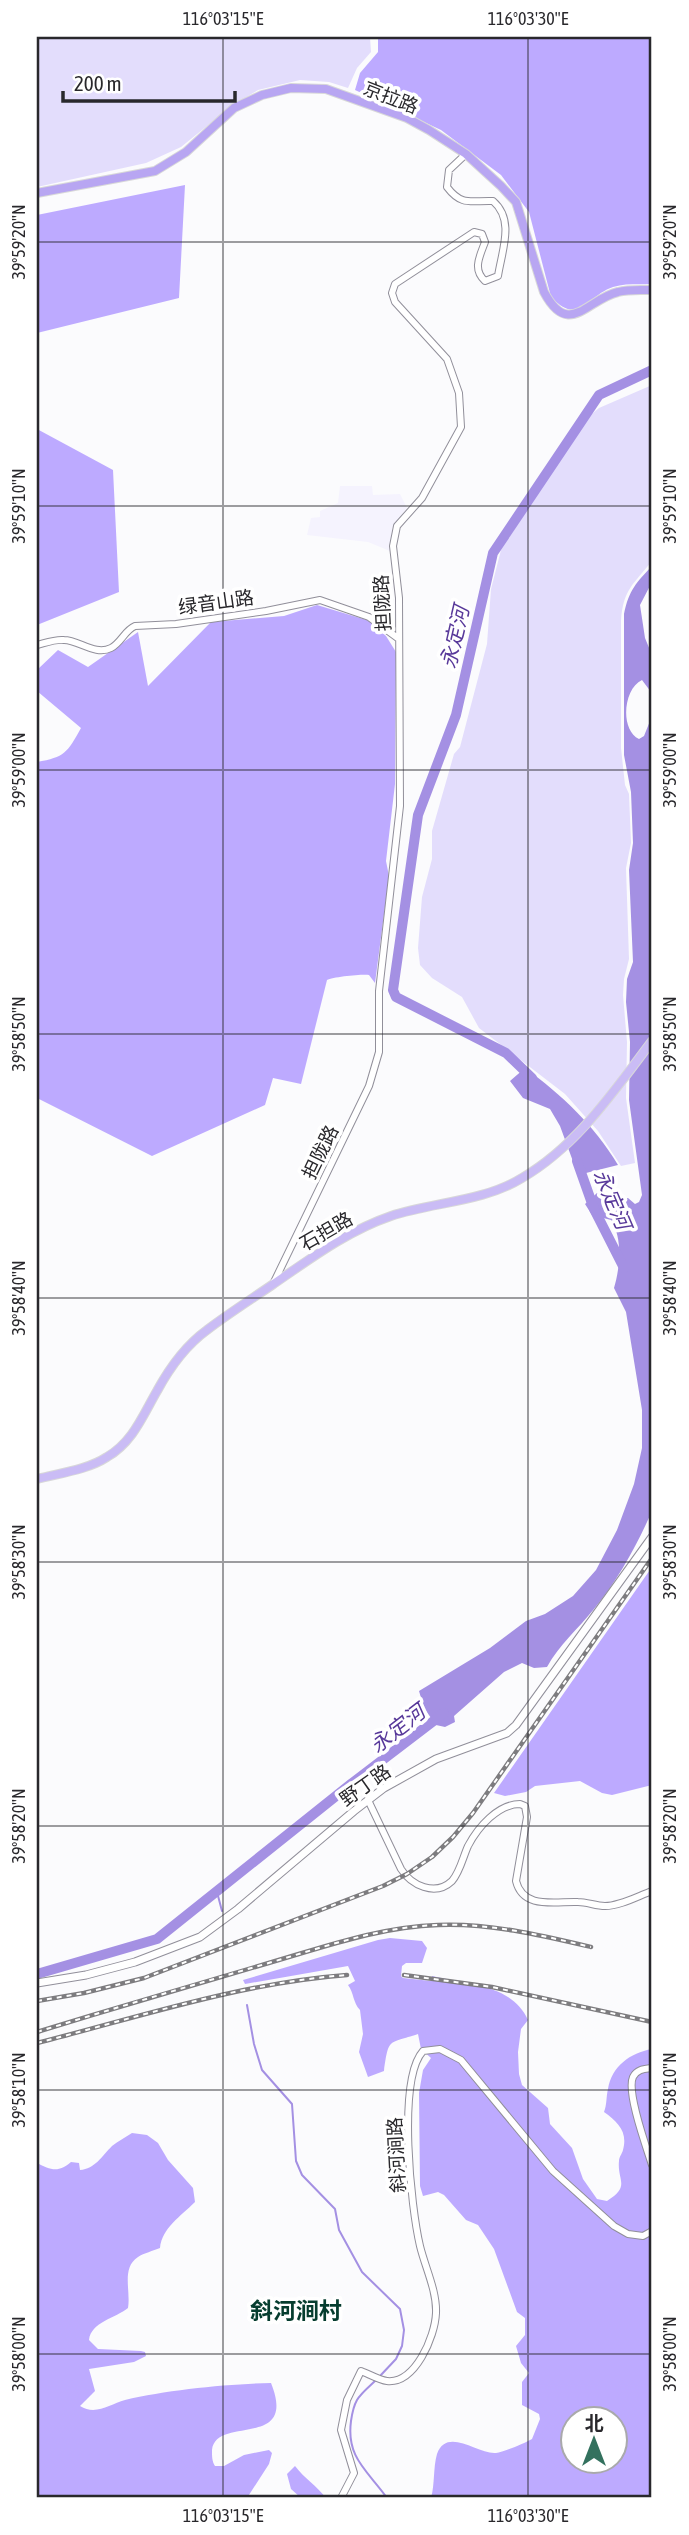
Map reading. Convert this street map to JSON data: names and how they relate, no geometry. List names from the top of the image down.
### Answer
{
  "streets": {
    "highway": ["京拉路"],
    "main road": ["石担路", "野丁路"],
    "street": ["绿音山路", "担陇路", "斜河涧路"]
  },
  "crossings": [
    ["京拉路", "担陇路"],
    ["绿音山路", "担陇路"],
    ["担陇路", "石担路"]
  ],
  "districts": ["斜河涧村"],
  "water": ["永定河"],
  "scale_bar": "200 m",
  "north": "top",
  "coordinates": [
    "116°03'15\"E",
    "116°03'30\"E",
    "39°59'20\"N",
    "39°59'10\"N",
    "39°59'00\"N",
    "39°58'50\"N",
    "39°58'40\"N",
    "39°58'30\"N",
    "39°58'20\"N",
    "39°58'10\"N",
    "39°58'00\"N"
  ]
}
